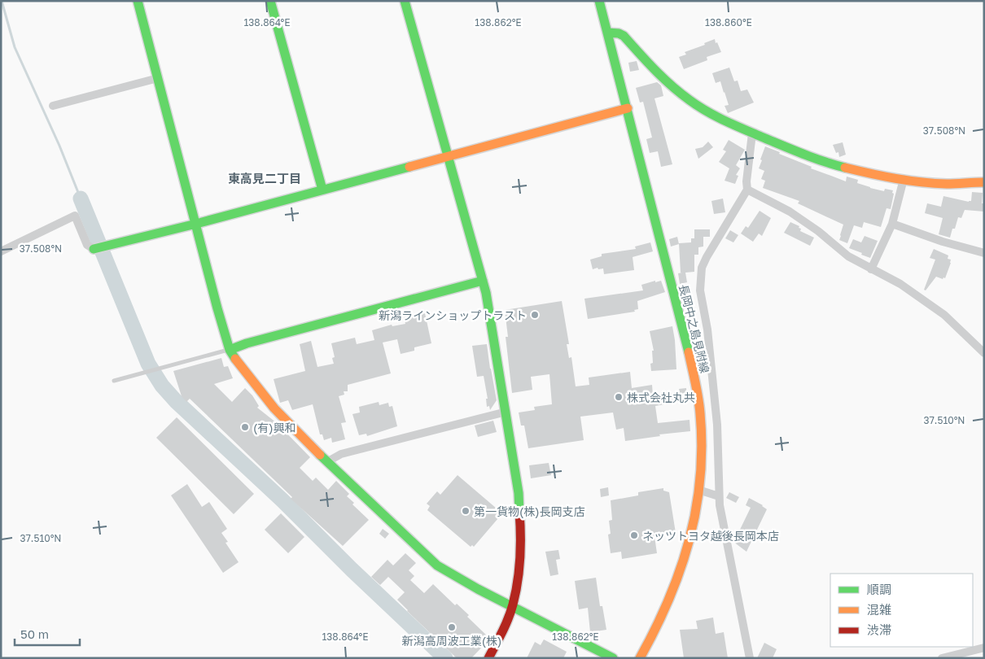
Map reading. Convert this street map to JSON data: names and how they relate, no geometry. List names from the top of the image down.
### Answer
{
  "streets": {
    "street": ["長岡中之島見附線"]
  },
  "districts": ["東高見二丁目"],
  "places": [
    "新潟ラインショップトラスト",
    "株式会社丸共",
    "(有)興和",
    "第一貨物(株)長岡支店",
    "ネッツトヨタ越後長岡本店",
    "新潟高周波工業(株)"
  ],
  "legend": ["順調", "混雑", "渋滞"],
  "scale_bar": "50 m",
  "coordinates": [
    "138.864°E",
    "138.862°E",
    "138.860°E",
    "37.508°N",
    "37.510°N"
  ]
}
